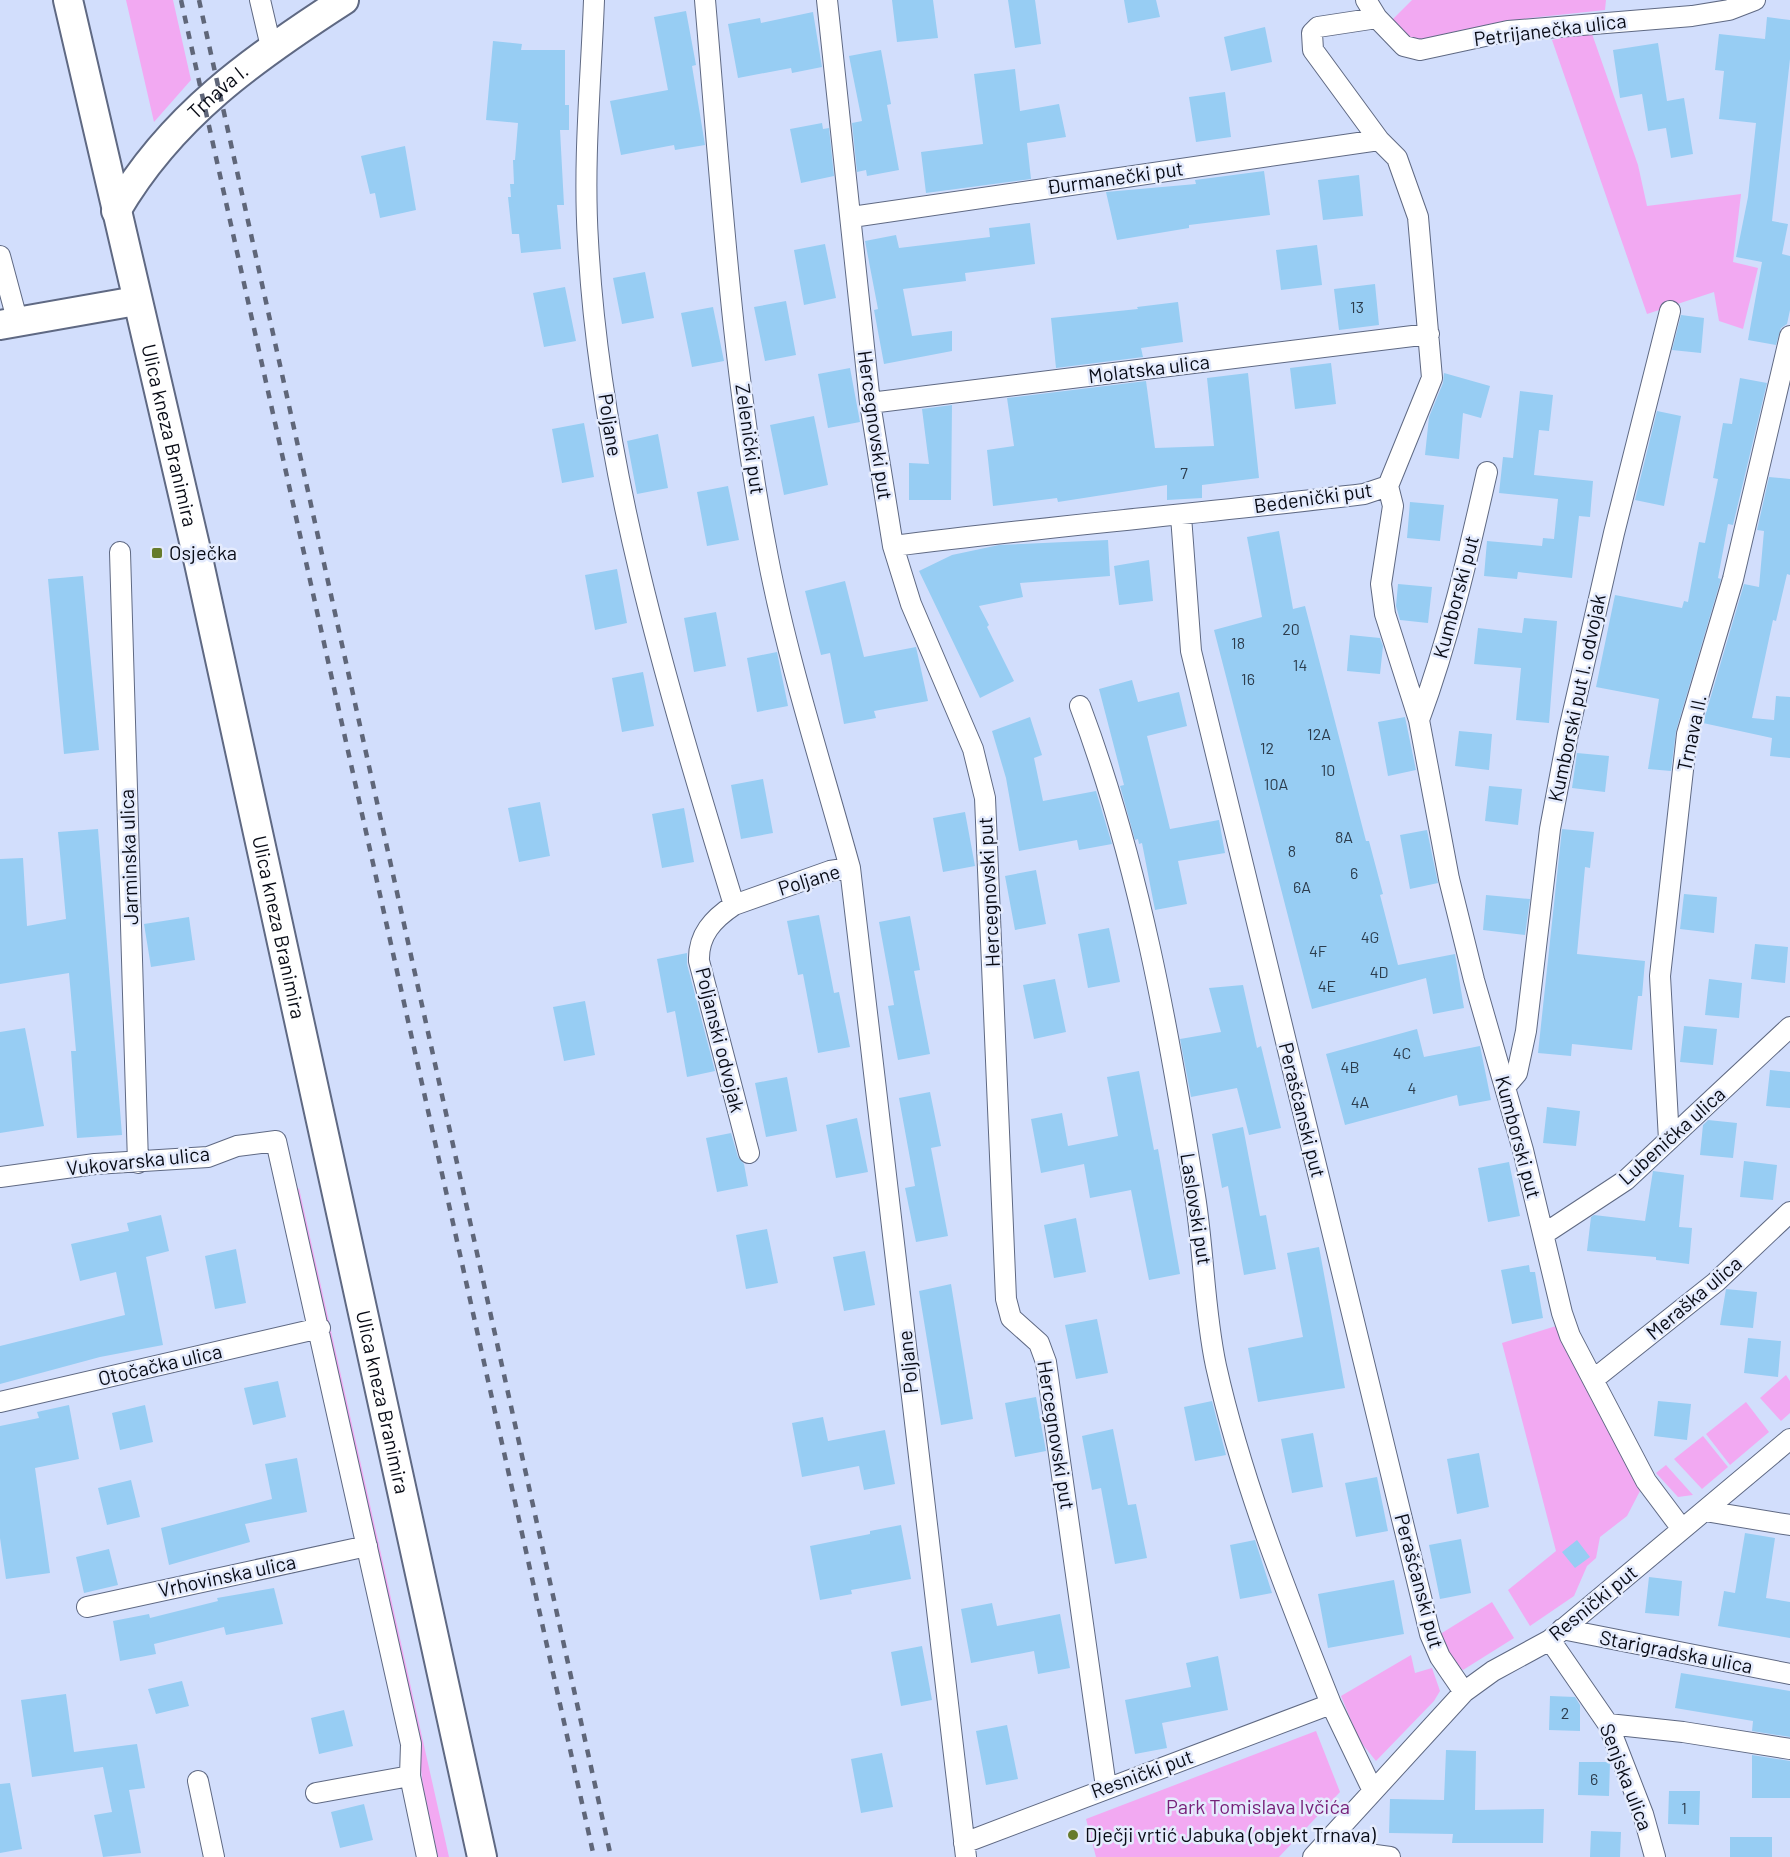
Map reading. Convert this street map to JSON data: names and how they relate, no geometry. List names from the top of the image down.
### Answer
{
  "streets": {
    "main road": ["Trnava I.", "Ulica kneza Branimira"],
    "street": [
      "Petrijanečka ulica",
      "Đurmanečki put",
      "Molatska ulica",
      "Poljane",
      "Hercegnovski put",
      "Zelenički put",
      "Bedenički put",
      "Kumborski put",
      "Kumborski put I. odvojak",
      "Trnava II.",
      "Jarminska ulica",
      "Poljanski odvojak",
      "Perašćanski put",
      "Lubenička ulica",
      "Vukovarska ulica",
      "Laslovski put",
      "Meraška ulica",
      "Otočačka ulica",
      "Vrhovinska ulica",
      "Resnički put",
      "Starigradska ulica",
      "Senjska ulica"
    ]
  },
  "crossings": [
    ["Petrijanečka ulica", "Bedenički put"],
    ["Trnava I.", "Ulica kneza Branimira"],
    ["Đurmanečki put", "Hercegnovski put"],
    ["Đurmanečki put", "Bedenički put"],
    ["Molatska ulica", "Hercegnovski put"],
    ["Molatska ulica", "Bedenički put"],
    ["Poljane", "Zelenički put"],
    ["Poljane", "Poljanski odvojak"],
    ["Poljane", "Resnički put"],
    ["Hercegnovski put", "Bedenički put"],
    ["Hercegnovski put", "Resnički put"],
    ["Bedenički put", "Kumborski put"],
    ["Bedenički put", "Perašćanski put"],
    ["Kumborski put", "Kumborski put I. odvojak"],
    ["Kumborski put", "Lubenička ulica"],
    ["Kumborski put", "Meraška ulica"],
    ["Kumborski put", "Resnički put"],
    ["Trnava II.", "Lubenička ulica"],
    ["Jarminska ulica", "Vukovarska ulica"],
    ["Perašćanski put", "Resnički put"],
    ["Vukovarska ulica", "Otočačka ulica"],
    ["Laslovski put", "Resnički put"],
    ["Resnički put", "Starigradska ulica"],
    ["Resnički put", "Senjska ulica"],
    ["Starigradska ulica", "Senjska ulica"]
  ],
  "parks": ["Park Tomislava Ivčića"],
  "places": {
    "transit": ["Osječka"],
    "other": ["Dječji vrtić Jabuka (objekt Trnava)"]
  },
  "house_numbers": [
    "13",
    "7",
    "20",
    "18",
    "14",
    "16",
    "12A",
    "12",
    "10",
    "10A",
    "8A",
    "8",
    "6",
    "6A",
    "4G",
    "4F",
    "4D",
    "4E",
    "4C",
    "4B",
    "4",
    "4A",
    "2",
    "6",
    "1"
  ]
}
